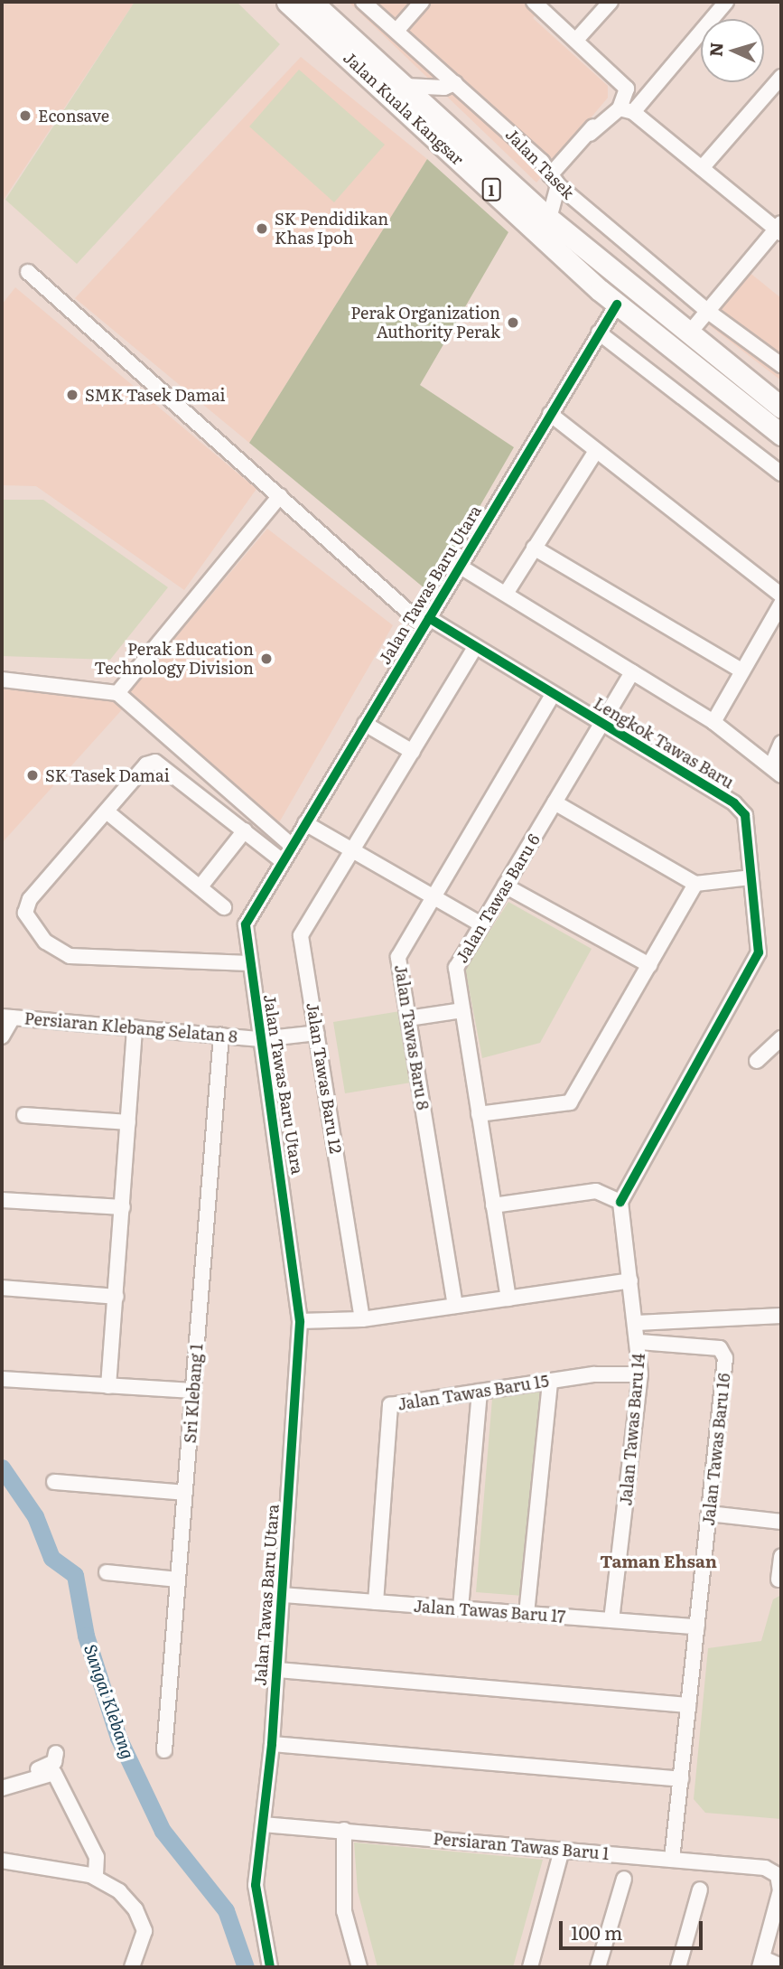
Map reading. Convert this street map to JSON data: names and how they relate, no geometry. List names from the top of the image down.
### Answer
{
  "streets": {
    "highway": ["Jalan Kuala Kangsar", "1"],
    "street": [
      "Jalan Tasek",
      "Jalan Tawas Baru Utara",
      "Lengkok Tawas Baru",
      "Jalan Tawas Baru 6",
      "Persiaran Klebang Selatan 8",
      "Jalan Tawas Baru 8",
      "Jalan Tawas Baru 12",
      "Jalan Tawas Baru 15",
      "Sri Klebang 1",
      "Jalan Tawas Baru 14",
      "Jalan Tawas Baru 16",
      "Jalan Tawas Baru 17",
      "Persiaran Tawas Baru 1"
    ]
  },
  "crossings": [
    ["Jalan Kuala Kangsar", "Jalan Tawas Baru Utara"],
    ["Jalan Tawas Baru Utara", "Lengkok Tawas Baru"],
    ["Jalan Tawas Baru Utara", "Persiaran Klebang Selatan 8"],
    ["Jalan Tawas Baru Utara", "Jalan Tawas Baru 17"],
    ["Jalan Tawas Baru Utara", "Persiaran Tawas Baru 1"],
    ["Lengkok Tawas Baru", "Jalan Tawas Baru 6"],
    ["Lengkok Tawas Baru", "Jalan Tawas Baru 8"],
    ["Lengkok Tawas Baru", "Jalan Tawas Baru 12"],
    ["Lengkok Tawas Baru", "Jalan Tawas Baru 14"],
    ["Persiaran Klebang Selatan 8", "Jalan Tawas Baru 12"],
    ["Persiaran Klebang Selatan 8", "Sri Klebang 1"],
    ["Jalan Tawas Baru 15", "Jalan Tawas Baru 14"],
    ["Jalan Tawas Baru 15", "Jalan Tawas Baru 17"],
    ["Jalan Tawas Baru 14", "Jalan Tawas Baru 17"],
    ["Jalan Tawas Baru 16", "Jalan Tawas Baru 17"],
    ["Jalan Tawas Baru 16", "Persiaran Tawas Baru 1"]
  ],
  "districts": ["Taman Ehsan"],
  "water": ["Sungai Klebang"],
  "places": [
    "Econsave",
    "SK Pendidikan Khas Ipoh",
    "Perak Organization Authority Perak",
    "SMK Tasek Damai",
    "Perak Education Technology Division",
    "SK Tasek Damai"
  ],
  "scale_bar": "100 m",
  "north": "left"
}
